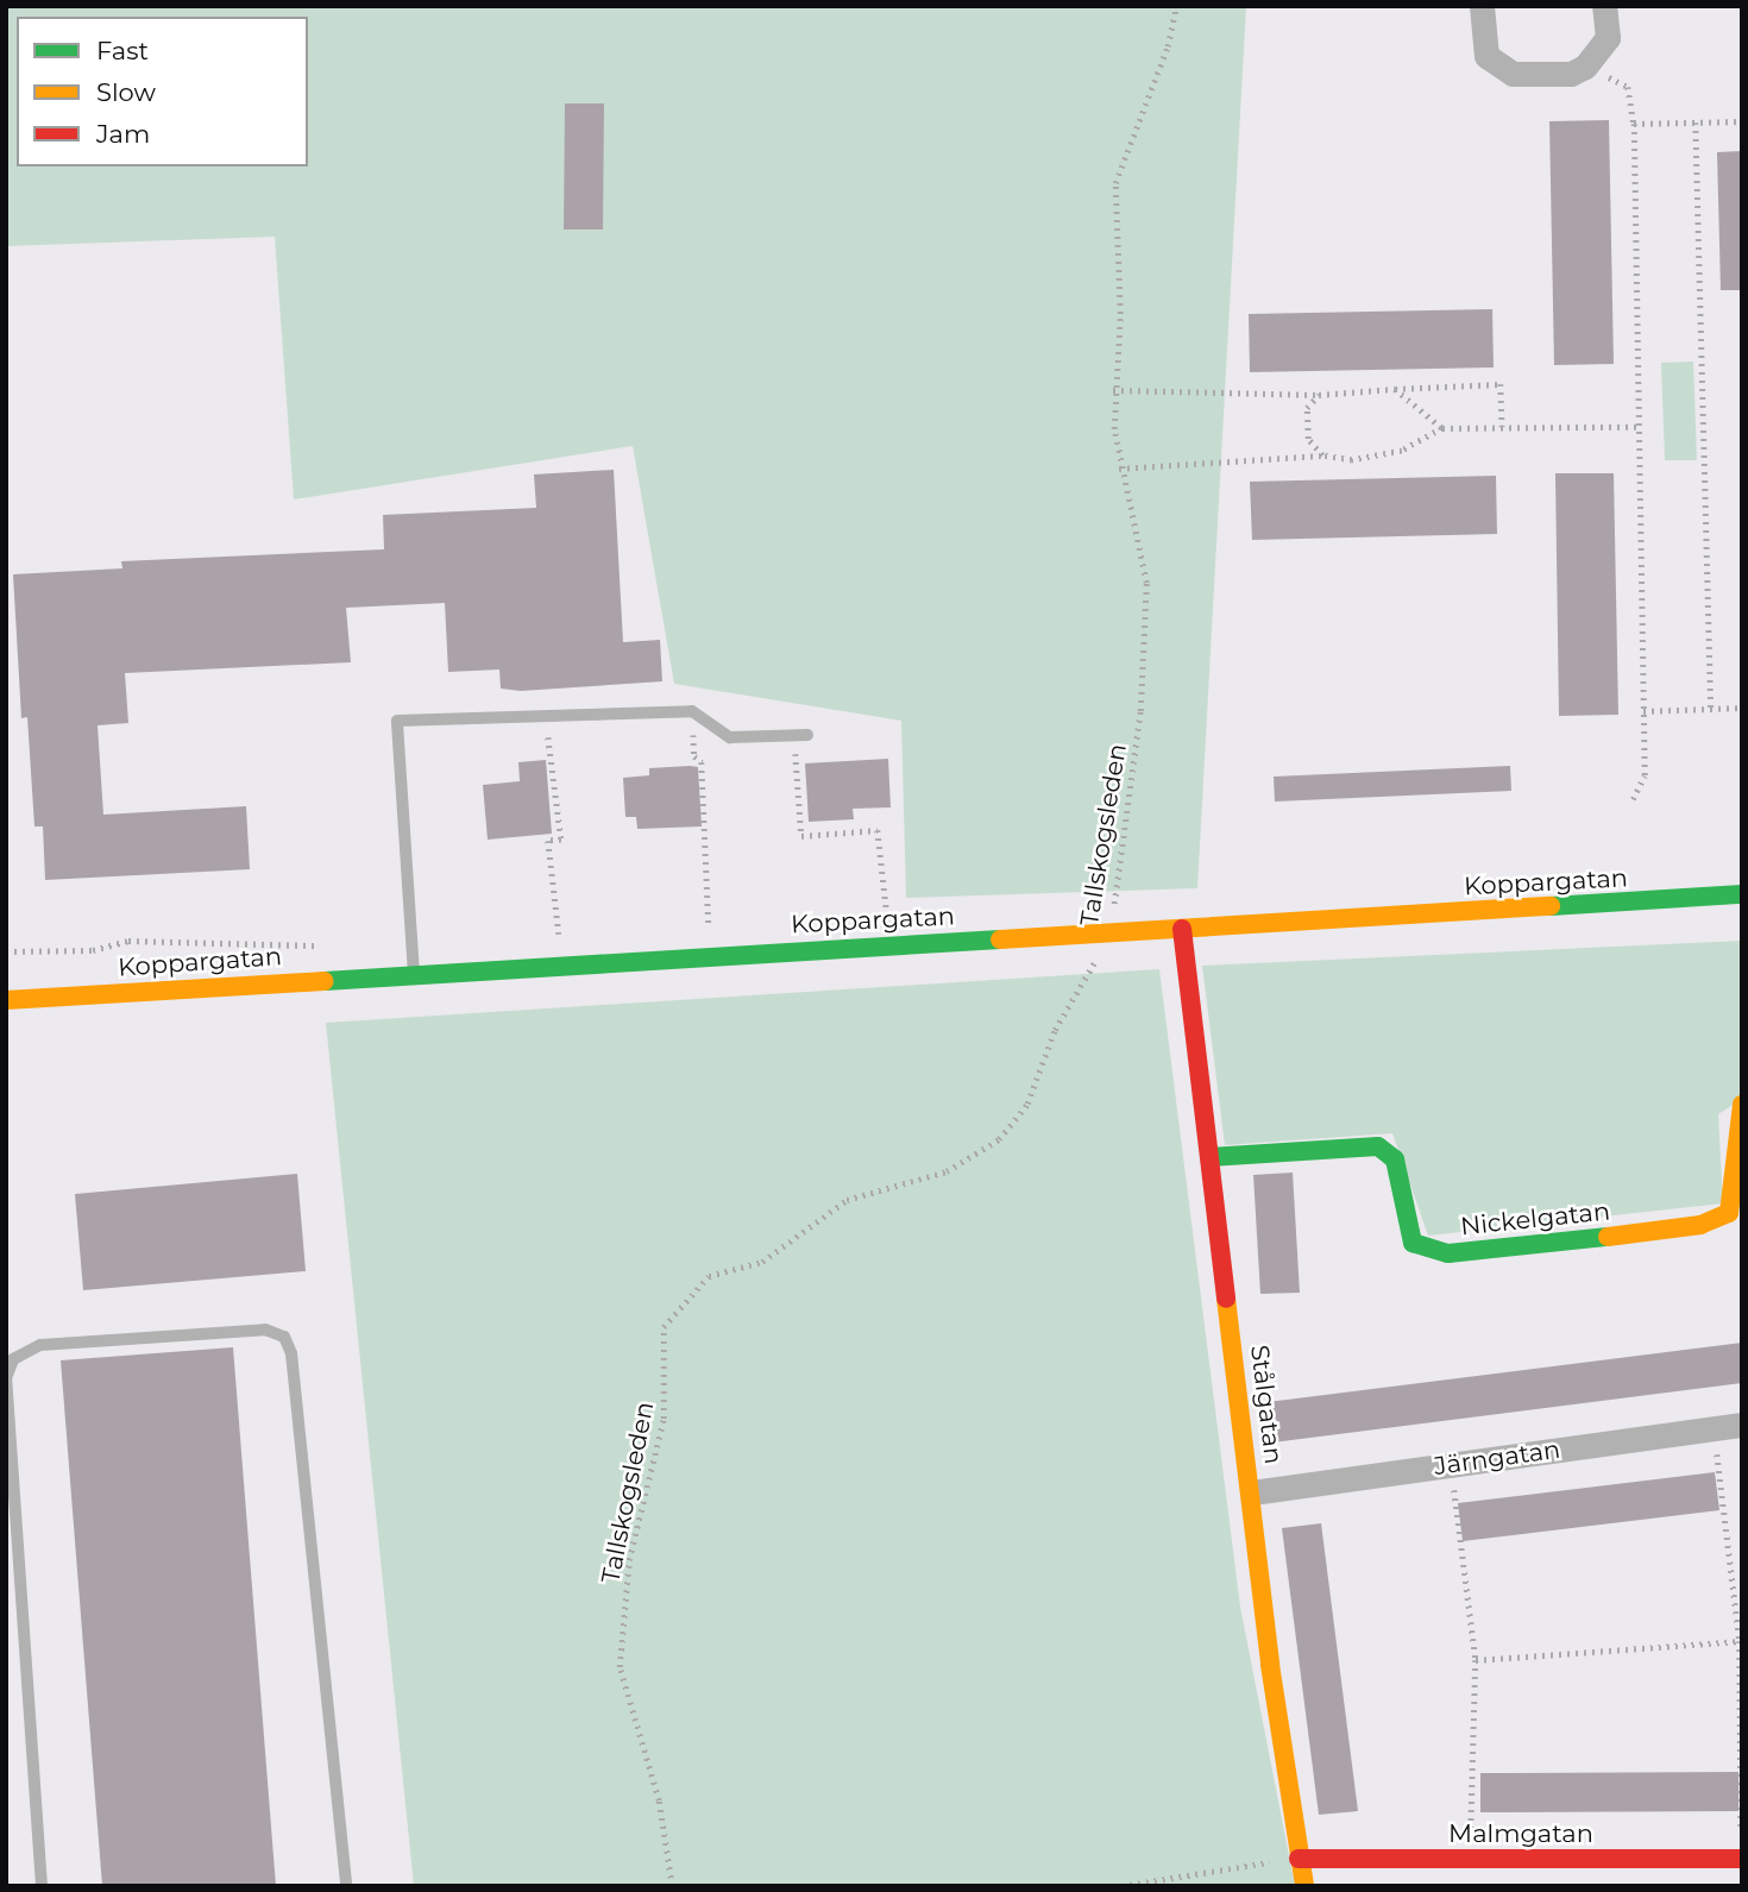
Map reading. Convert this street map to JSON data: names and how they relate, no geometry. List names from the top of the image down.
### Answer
{
  "streets": {
    "street": [
      "Koppargatan",
      "Nickelgatan",
      "Stålgatan",
      "Järngatan",
      "Malmgatan"
    ],
    "path": ["Tallskogsleden"]
  },
  "crossings": [
    ["Tallskogsleden", "Koppargatan"],
    ["Koppargatan", "Stålgatan"],
    ["Nickelgatan", "Stålgatan"],
    ["Stålgatan", "Järngatan"],
    ["Stålgatan", "Malmgatan"]
  ],
  "legend": ["Fast", "Slow", "Jam"]
}
